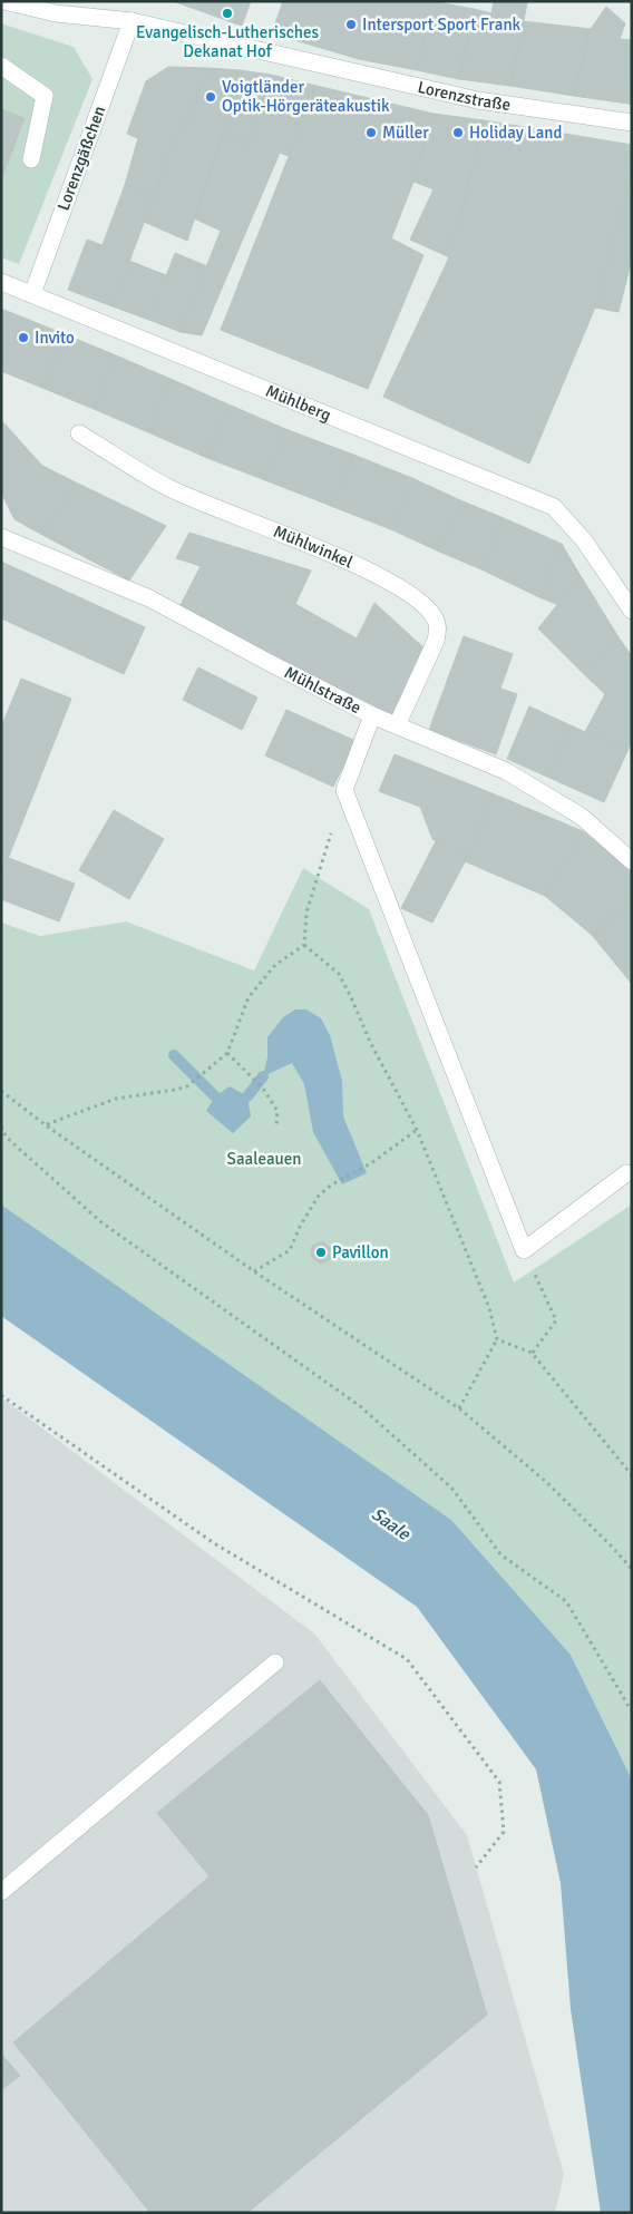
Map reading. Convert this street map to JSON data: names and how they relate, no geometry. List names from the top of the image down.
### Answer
{
  "streets": {
    "street": [
      "Lorenzstraße",
      "Lorenzgäßchen",
      "Mühlberg",
      "Mühlwinkel",
      "Mühlstraße"
    ]
  },
  "crossings": [
    ["Lorenzstraße", "Lorenzgäßchen"],
    ["Lorenzgäßchen", "Mühlberg"],
    ["Mühlwinkel", "Mühlstraße"]
  ],
  "water": ["Saale"],
  "parks": ["Saaleauen"],
  "places": [
    "Evangelisch-Lutherisches Dekanat Hof",
    "Intersport Sport Frank",
    "Voigtländer Optik-Hörgeräteakustik",
    "Müller",
    "Holiday Land",
    "Invito",
    "Pavillon"
  ]
}
